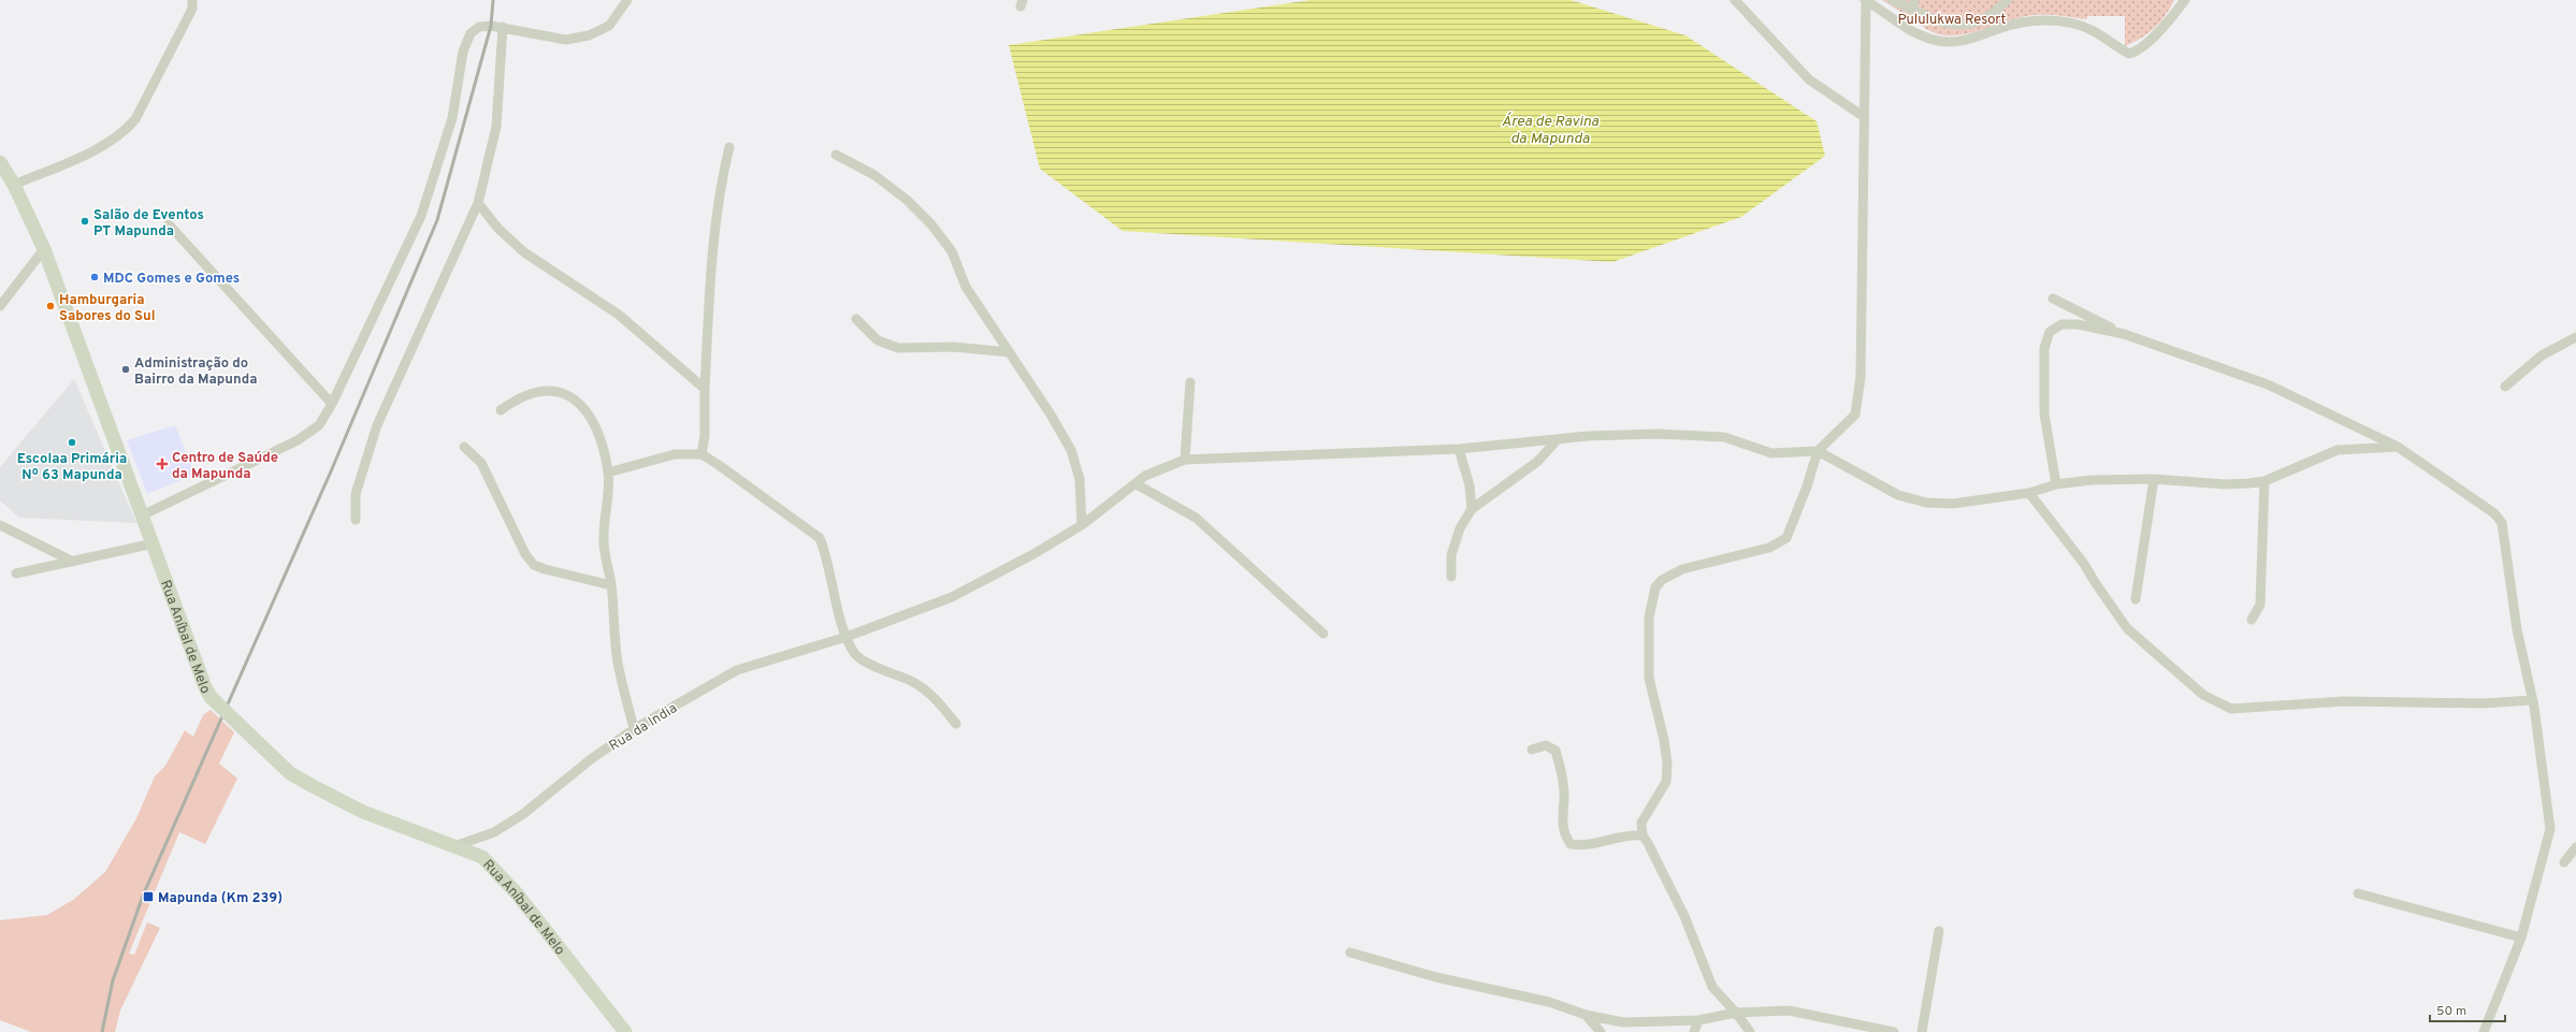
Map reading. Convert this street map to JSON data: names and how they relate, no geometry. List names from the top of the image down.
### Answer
{
  "streets": {
    "street": ["Rua Aníbal de Melo", "Rua da India"]
  },
  "crossings": [
    ["Rua Aníbal de Melo", "Rua da India"]
  ],
  "water": ["Área de Ravina da Mapunda"],
  "parks": ["Pululukwa Resort"],
  "places": {
    "other": [
      "Salão de Eventos PT Mapunda",
      "MDC Gomes e Gomes",
      "Hamburgaria Sabores do Sul",
      "Administração do Bairro da Mapunda",
      "Escolaa Primária Nº 63 Mapunda"
    ],
    "health": ["Centro de Saúde da Mapunda"],
    "transit": ["Mapunda (Km 239)"]
  },
  "scale_bar": "50 m"
}
